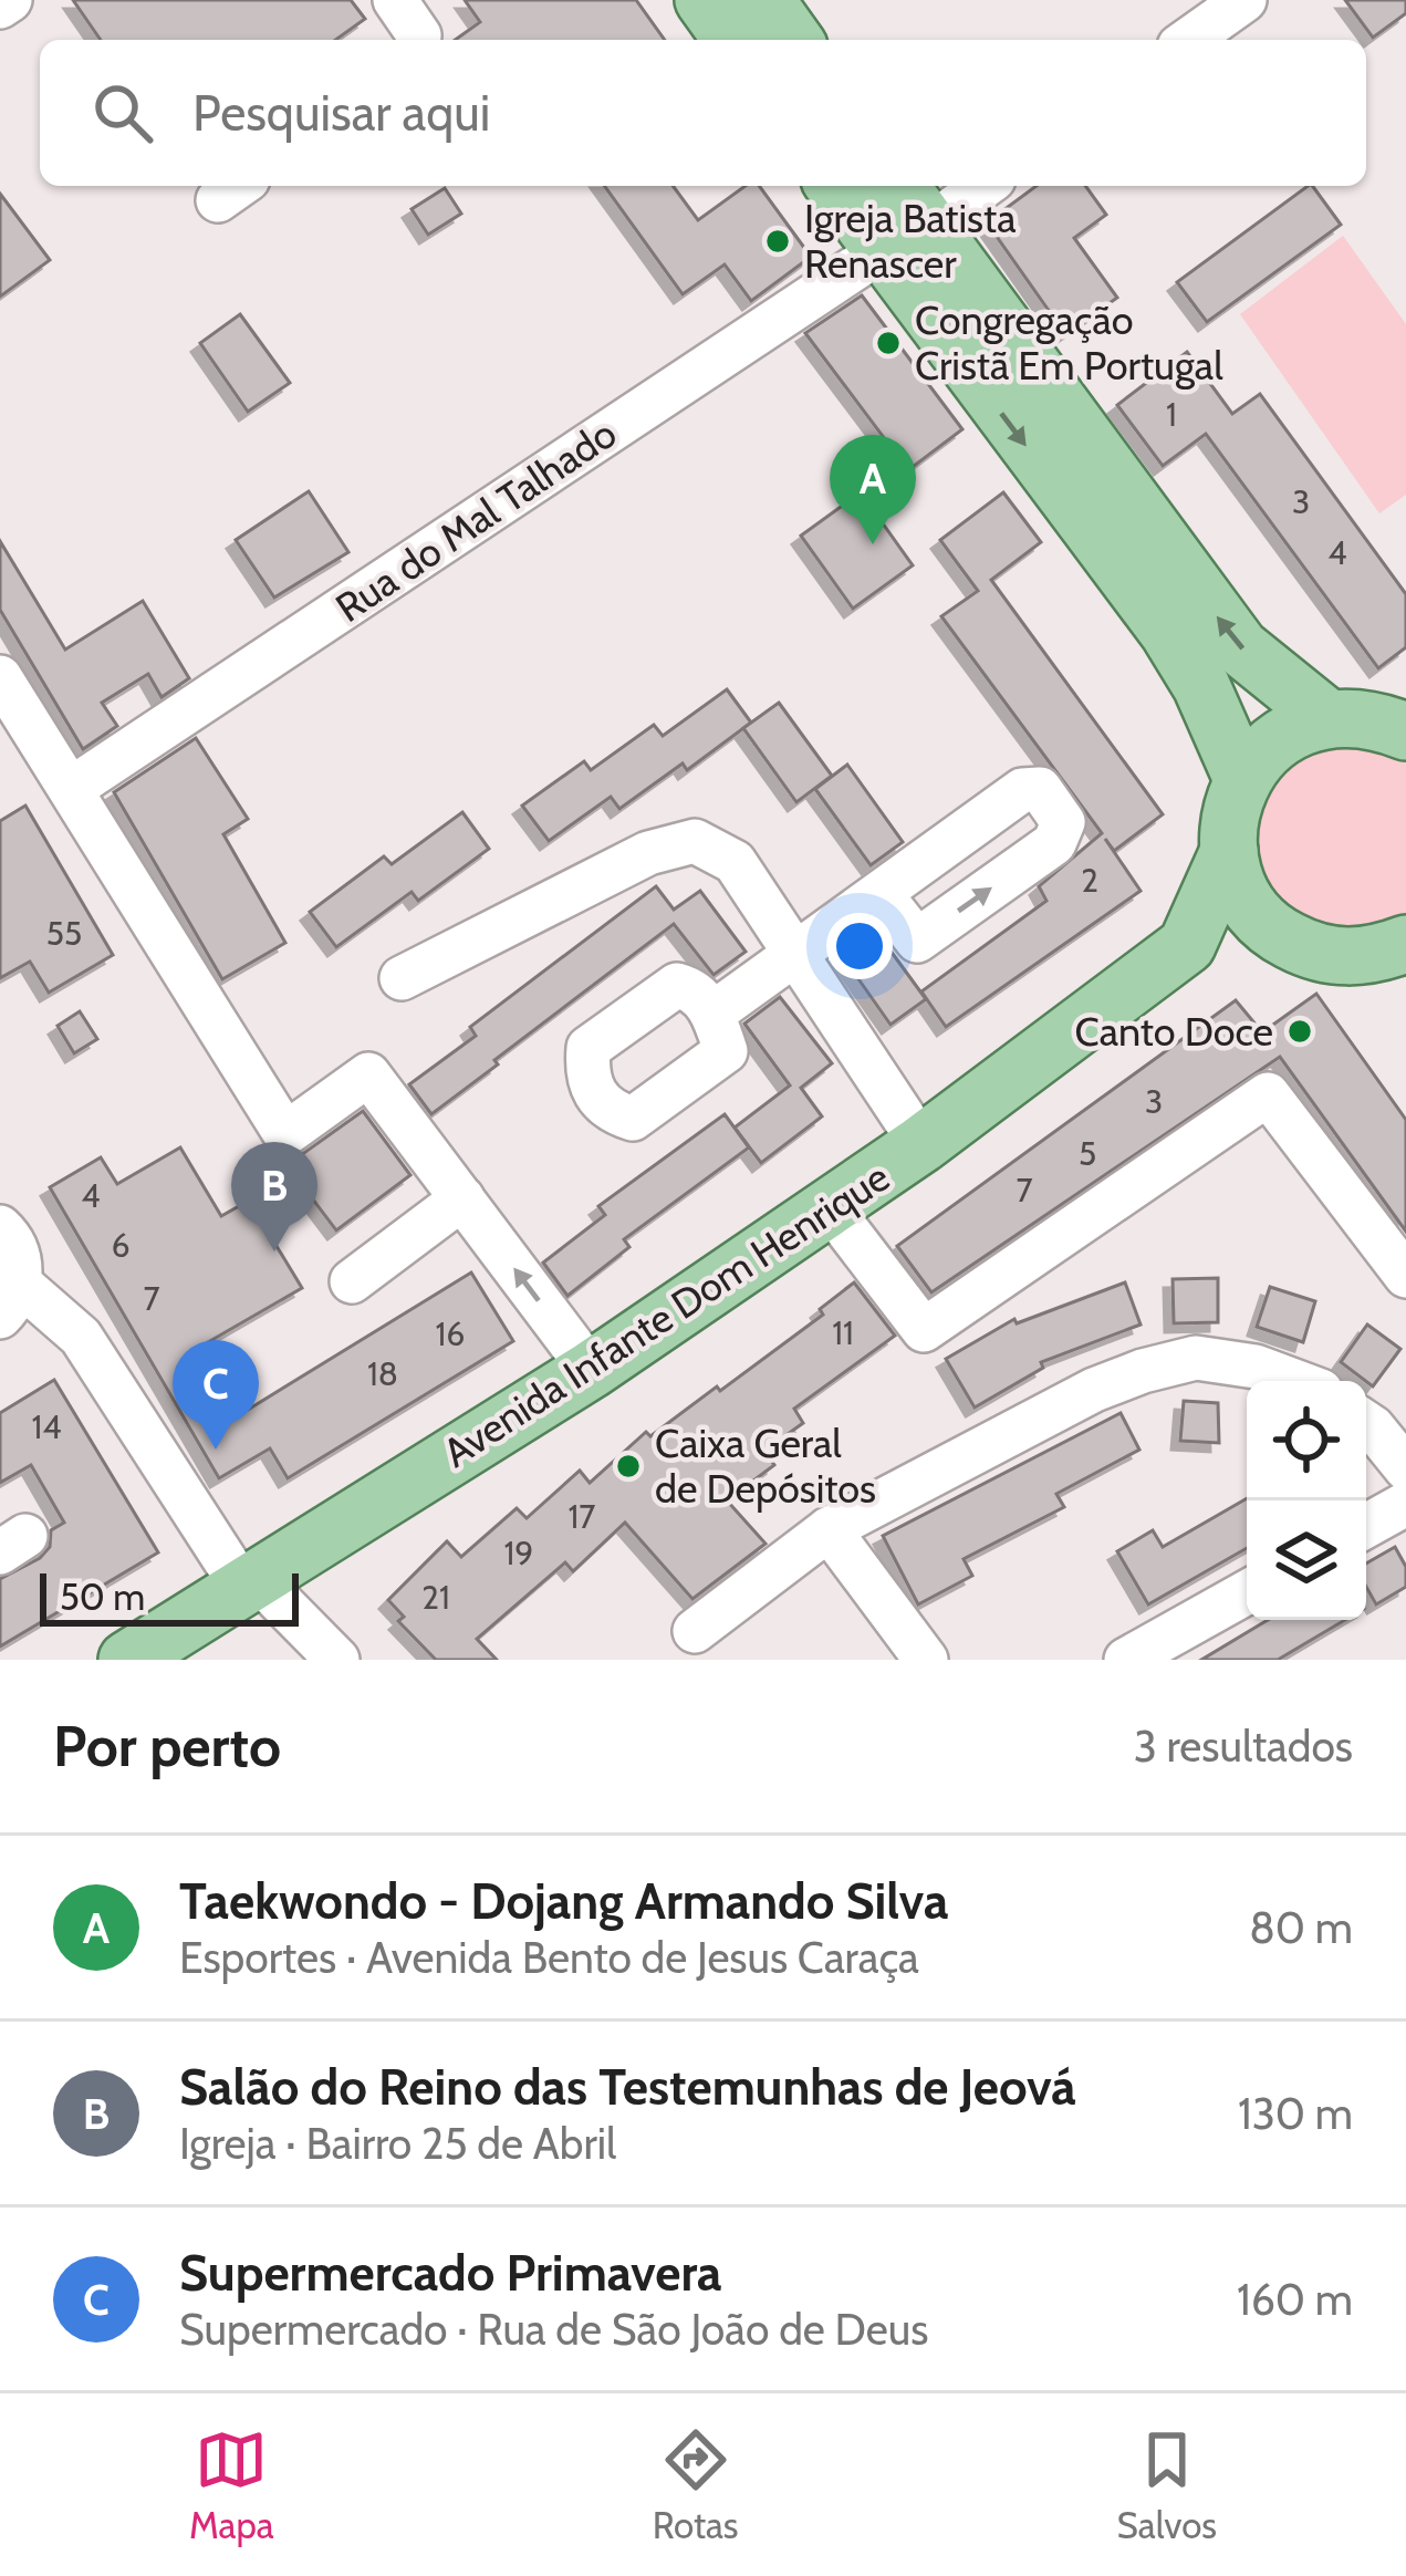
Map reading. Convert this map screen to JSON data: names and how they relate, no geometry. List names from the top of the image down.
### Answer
{
  "streets": {
    "main road": ["Avenida Infante Dom Henrique"],
    "street": ["Rua do Mal Talhado"]
  },
  "places": [
    "Igreja Batista Renascer",
    "Congregação Cristã Em Portugal",
    "Canto Doce",
    "Caixa Geral de Depósitos"
  ],
  "house_numbers": [
    "1",
    "3",
    "4",
    "2",
    "55",
    "3",
    "5",
    "7",
    "4",
    "6",
    "7",
    "11",
    "16",
    "18",
    "14",
    "17",
    "19",
    "21"
  ],
  "scale_bar": "50 m",
  "page": {
    "search": "Pesquisar aqui",
    "pins": ["A", "B", "C"],
    "scale": "50 m",
    "heading": ["Por perto", "3 resultados"],
    "list": [
      {
        "mark": "A",
        "name": "Taekwondo - Dojang Armando Silva",
        "note": "Esportes · Avenida Bento de Jesus Caraça",
        "value": "80 m"
      },
      {
        "mark": "B",
        "name": "Salão do Reino das Testemunhas de Jeová",
        "note": "Igreja · Bairro 25 de Abril",
        "value": "130 m"
      },
      {
        "mark": "C",
        "name": "Supermercado Primavera",
        "note": "Supermercado · Rua de São João de Deus",
        "value": "160 m"
      }
    ],
    "nav": ["Mapa", "Rotas", "Salvos"]
  }
}
